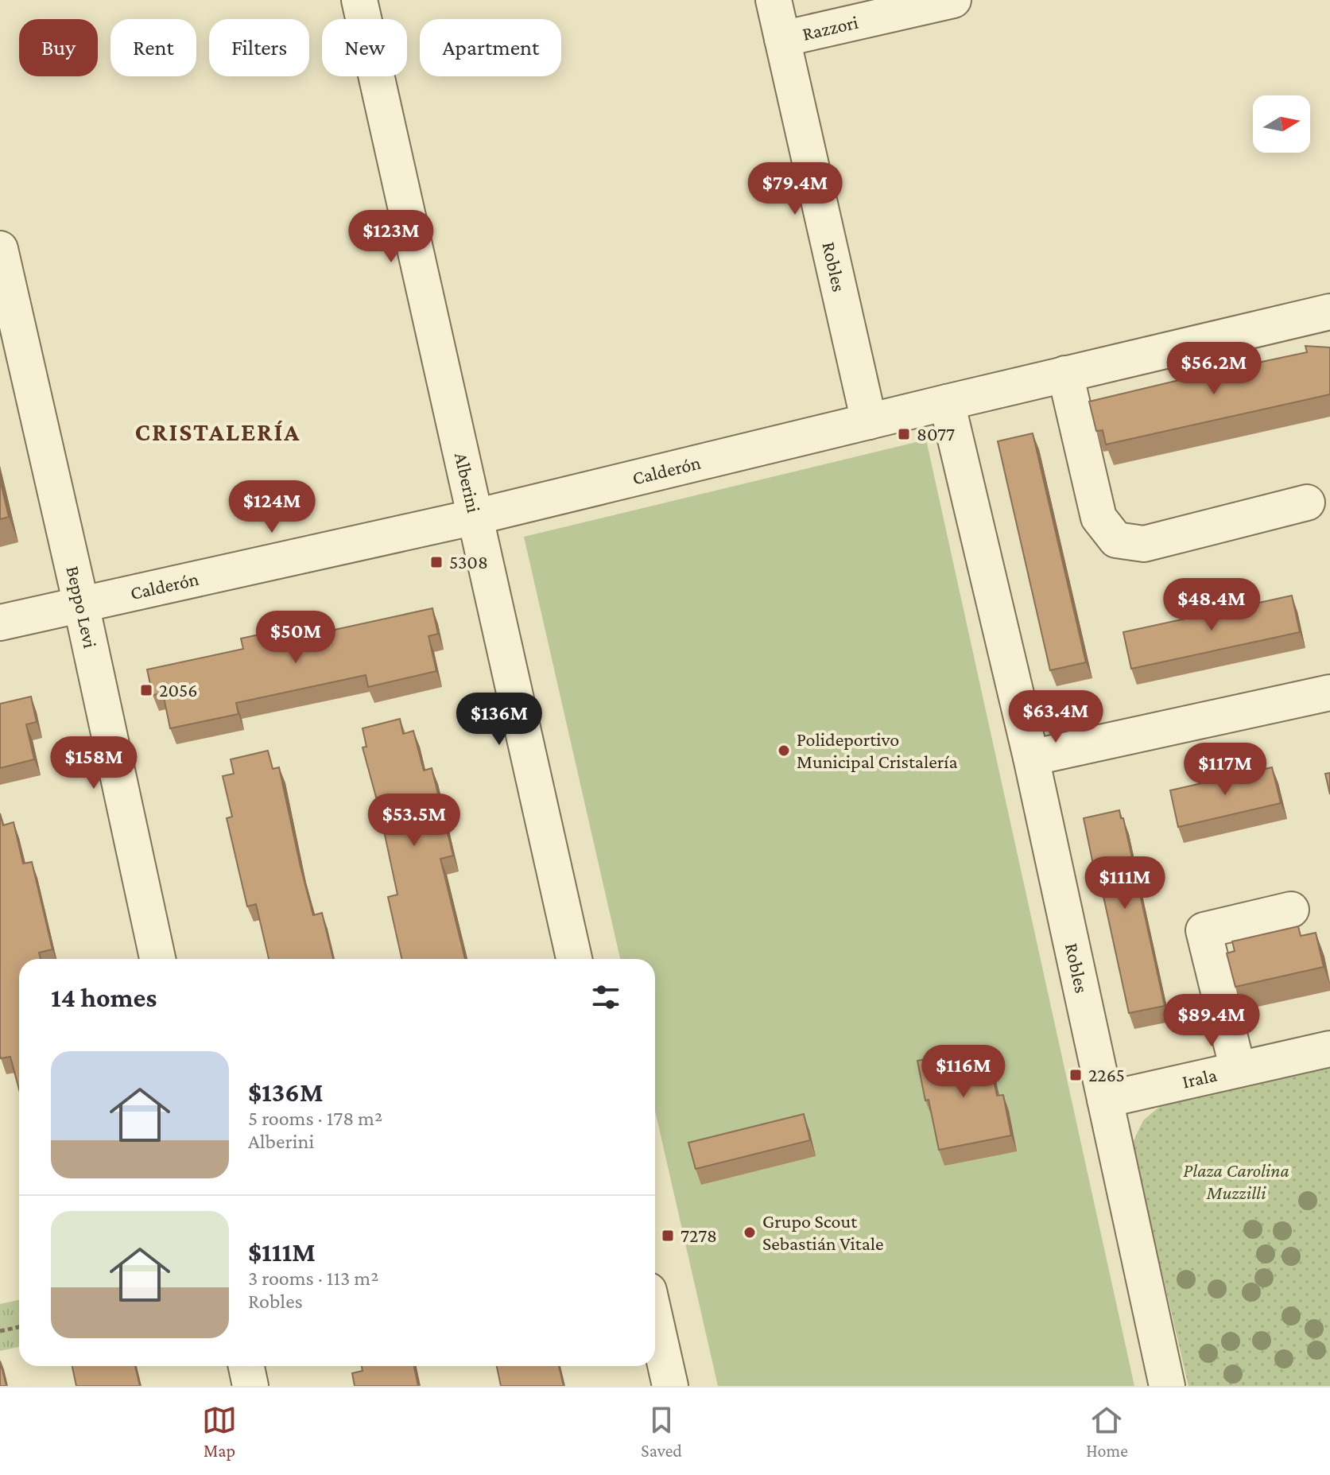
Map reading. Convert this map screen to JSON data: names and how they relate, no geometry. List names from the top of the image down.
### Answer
{
  "streets": {
    "street": [
      "Razzori",
      "Robles",
      "Calderón",
      "Alberini",
      "Beppo Levi",
      "Irala"
    ]
  },
  "crossings": [
    ["Razzori", "Robles"],
    ["Robles", "Calderón"],
    ["Robles", "Irala"],
    ["Calderón", "Alberini"],
    ["Calderón", "Beppo Levi"]
  ],
  "districts": ["CRISTALERÍA"],
  "parks": ["Plaza Carolina Muzzilli"],
  "places": {
    "transit": [
      "8077",
      "5308",
      "2056",
      "2265",
      "7278"
    ],
    "other": ["Polideportivo Municipal Cristalería", "Grupo Scout Sebastián Vitale"]
  },
  "north": "right",
  "page": {
    "chip": [
      "Buy",
      "Rent",
      "Filters",
      "New",
      "Apartment"
    ],
    "price": [
      "$79.4M",
      "$123M",
      "$56.2M",
      "$124M",
      "$48.4M",
      "$50M",
      "$63.4M",
      "$136M",
      "$158M",
      "$117M",
      "$53.5M",
      "$111M",
      "$89.4M",
      "$116M"
    ],
    "heading": "14 homes",
    "list": [
      {
        "name": "$136M",
        "note": "5 rooms · 178 m² · Alberini"
      },
      {
        "name": "$111M",
        "note": "3 rooms · 113 m² · Robles"
      }
    ],
    "tabs": ["Map", "Saved", "Home"]
  }
}
